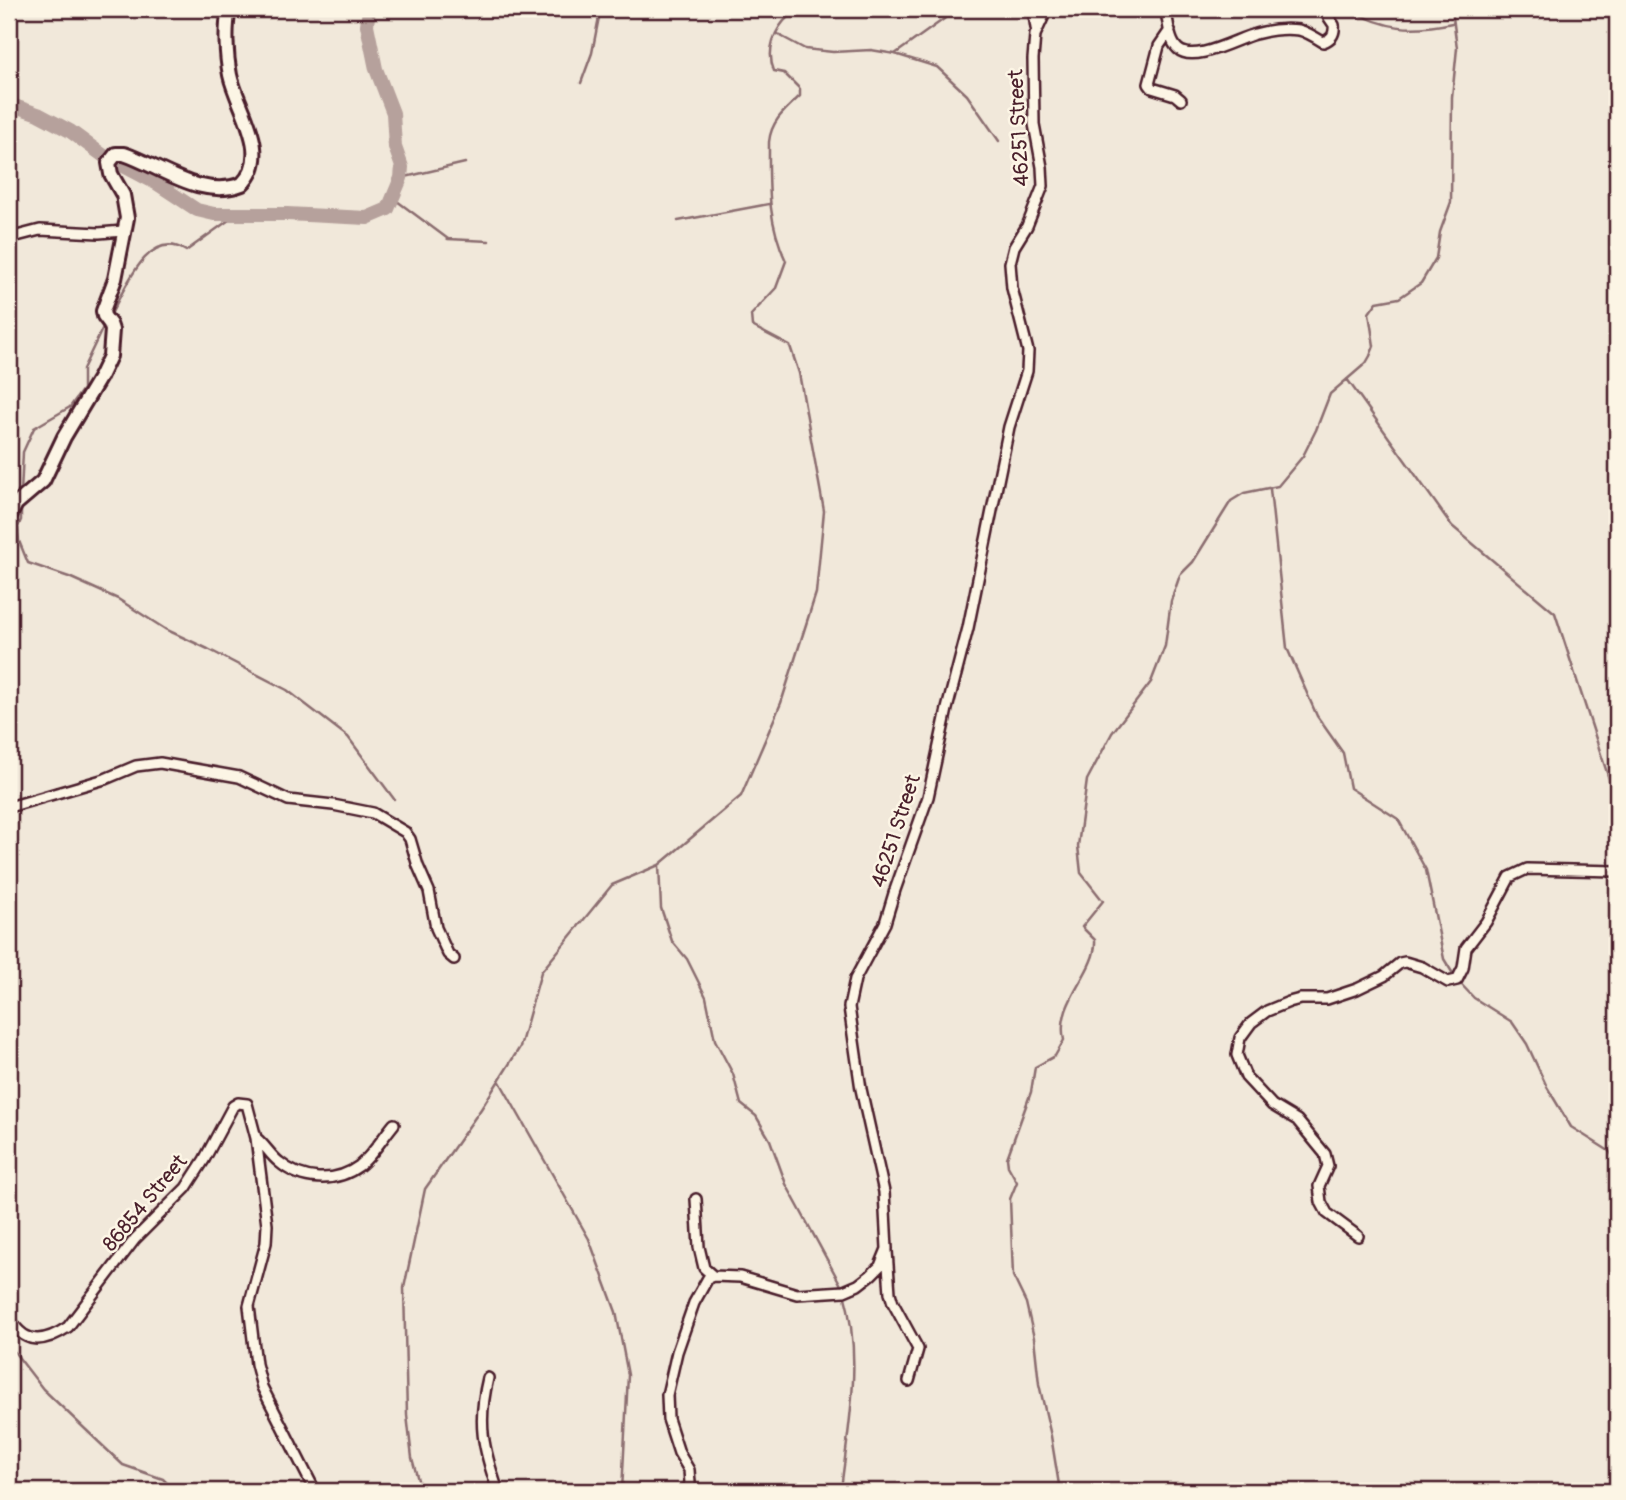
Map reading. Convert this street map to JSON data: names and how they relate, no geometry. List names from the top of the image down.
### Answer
{
  "streets": {
    "street": ["46251 Street", "86854 Street"]
  }
}
